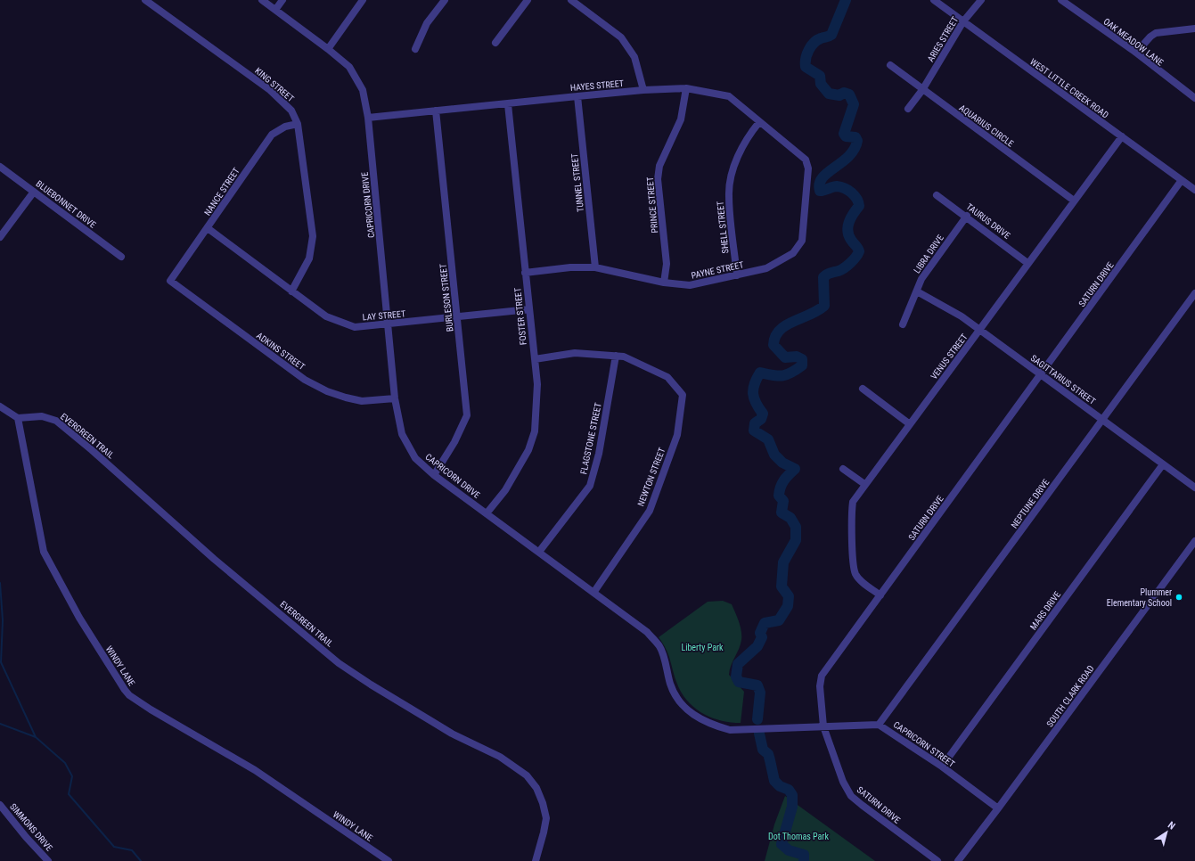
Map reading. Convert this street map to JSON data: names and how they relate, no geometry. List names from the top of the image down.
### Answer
{
  "streets": {
    "street": [
      "ARIES STREET",
      "OAK MEADOW LANE",
      "KING STREET",
      "HAYES STREET",
      "WEST LITTLE CREEK ROAD",
      "AQUARIUS CIRCLE",
      "TUNNEL STREET",
      "NANCE STREET",
      "BLUEBONNET DRIVE",
      "CAPRICORN DRIVE",
      "PRINCE STREET",
      "TAURUS DRIVE",
      "SHELL STREET",
      "LIBRA DRIVE",
      "PAYNE STREET",
      "SATURN DRIVE",
      "BURLESON STREET",
      "LAY STREET",
      "FOSTER STREET",
      "ADKINS STREET",
      "VENUS STREET",
      "SAGITTARIUS STREET",
      "EVERGREEN TRAIL",
      "FLAGSTONE STREET",
      "NEWTON STREET",
      "NEPTUNE DRIVE",
      "MARS DRIVE",
      "WINDY LANE",
      "SOUTH CLARK ROAD",
      "CAPRICORN STREET",
      "SIMMONS DRIVE"
    ]
  },
  "crossings": [
    ["ARIES STREET", "WEST LITTLE CREEK ROAD"],
    ["ARIES STREET", "AQUARIUS CIRCLE"],
    ["KING STREET", "NANCE STREET"],
    ["KING STREET", "LAY STREET"],
    ["HAYES STREET", "TUNNEL STREET"],
    ["HAYES STREET", "CAPRICORN DRIVE"],
    ["HAYES STREET", "PRINCE STREET"],
    ["HAYES STREET", "SHELL STREET"],
    ["HAYES STREET", "PAYNE STREET"],
    ["HAYES STREET", "BURLESON STREET"],
    ["HAYES STREET", "FOSTER STREET"],
    ["WEST LITTLE CREEK ROAD", "SATURN DRIVE"],
    ["WEST LITTLE CREEK ROAD", "VENUS STREET"],
    ["AQUARIUS CIRCLE", "VENUS STREET"],
    ["TUNNEL STREET", "PAYNE STREET"],
    ["NANCE STREET", "LAY STREET"],
    ["NANCE STREET", "ADKINS STREET"],
    ["CAPRICORN DRIVE", "BURLESON STREET"],
    ["CAPRICORN DRIVE", "LAY STREET"],
    ["CAPRICORN DRIVE", "FOSTER STREET"],
    ["CAPRICORN DRIVE", "ADKINS STREET"],
    ["CAPRICORN DRIVE", "FLAGSTONE STREET"],
    ["CAPRICORN DRIVE", "NEWTON STREET"],
    ["CAPRICORN DRIVE", "CAPRICORN STREET"],
    ["PRINCE STREET", "PAYNE STREET"],
    ["TAURUS DRIVE", "LIBRA DRIVE"],
    ["TAURUS DRIVE", "VENUS STREET"],
    ["SHELL STREET", "PAYNE STREET"],
    ["LIBRA DRIVE", "SAGITTARIUS STREET"],
    ["PAYNE STREET", "FOSTER STREET"],
    ["SATURN DRIVE", "VENUS STREET"],
    ["SATURN DRIVE", "SAGITTARIUS STREET"],
    ["SATURN DRIVE", "CAPRICORN STREET"],
    ["BURLESON STREET", "LAY STREET"],
    ["LAY STREET", "FOSTER STREET"],
    ["VENUS STREET", "SAGITTARIUS STREET"],
    ["SAGITTARIUS STREET", "NEPTUNE DRIVE"],
    ["SAGITTARIUS STREET", "MARS DRIVE"],
    ["EVERGREEN TRAIL", "WINDY LANE"],
    ["FLAGSTONE STREET", "NEWTON STREET"],
    ["NEPTUNE DRIVE", "CAPRICORN STREET"],
    ["MARS DRIVE", "CAPRICORN STREET"],
    ["SOUTH CLARK ROAD", "CAPRICORN STREET"]
  ],
  "parks": ["Liberty Park", "Dot Thomas Park"],
  "places": ["Plummer Elementary School"],
  "north": "top right"
}
